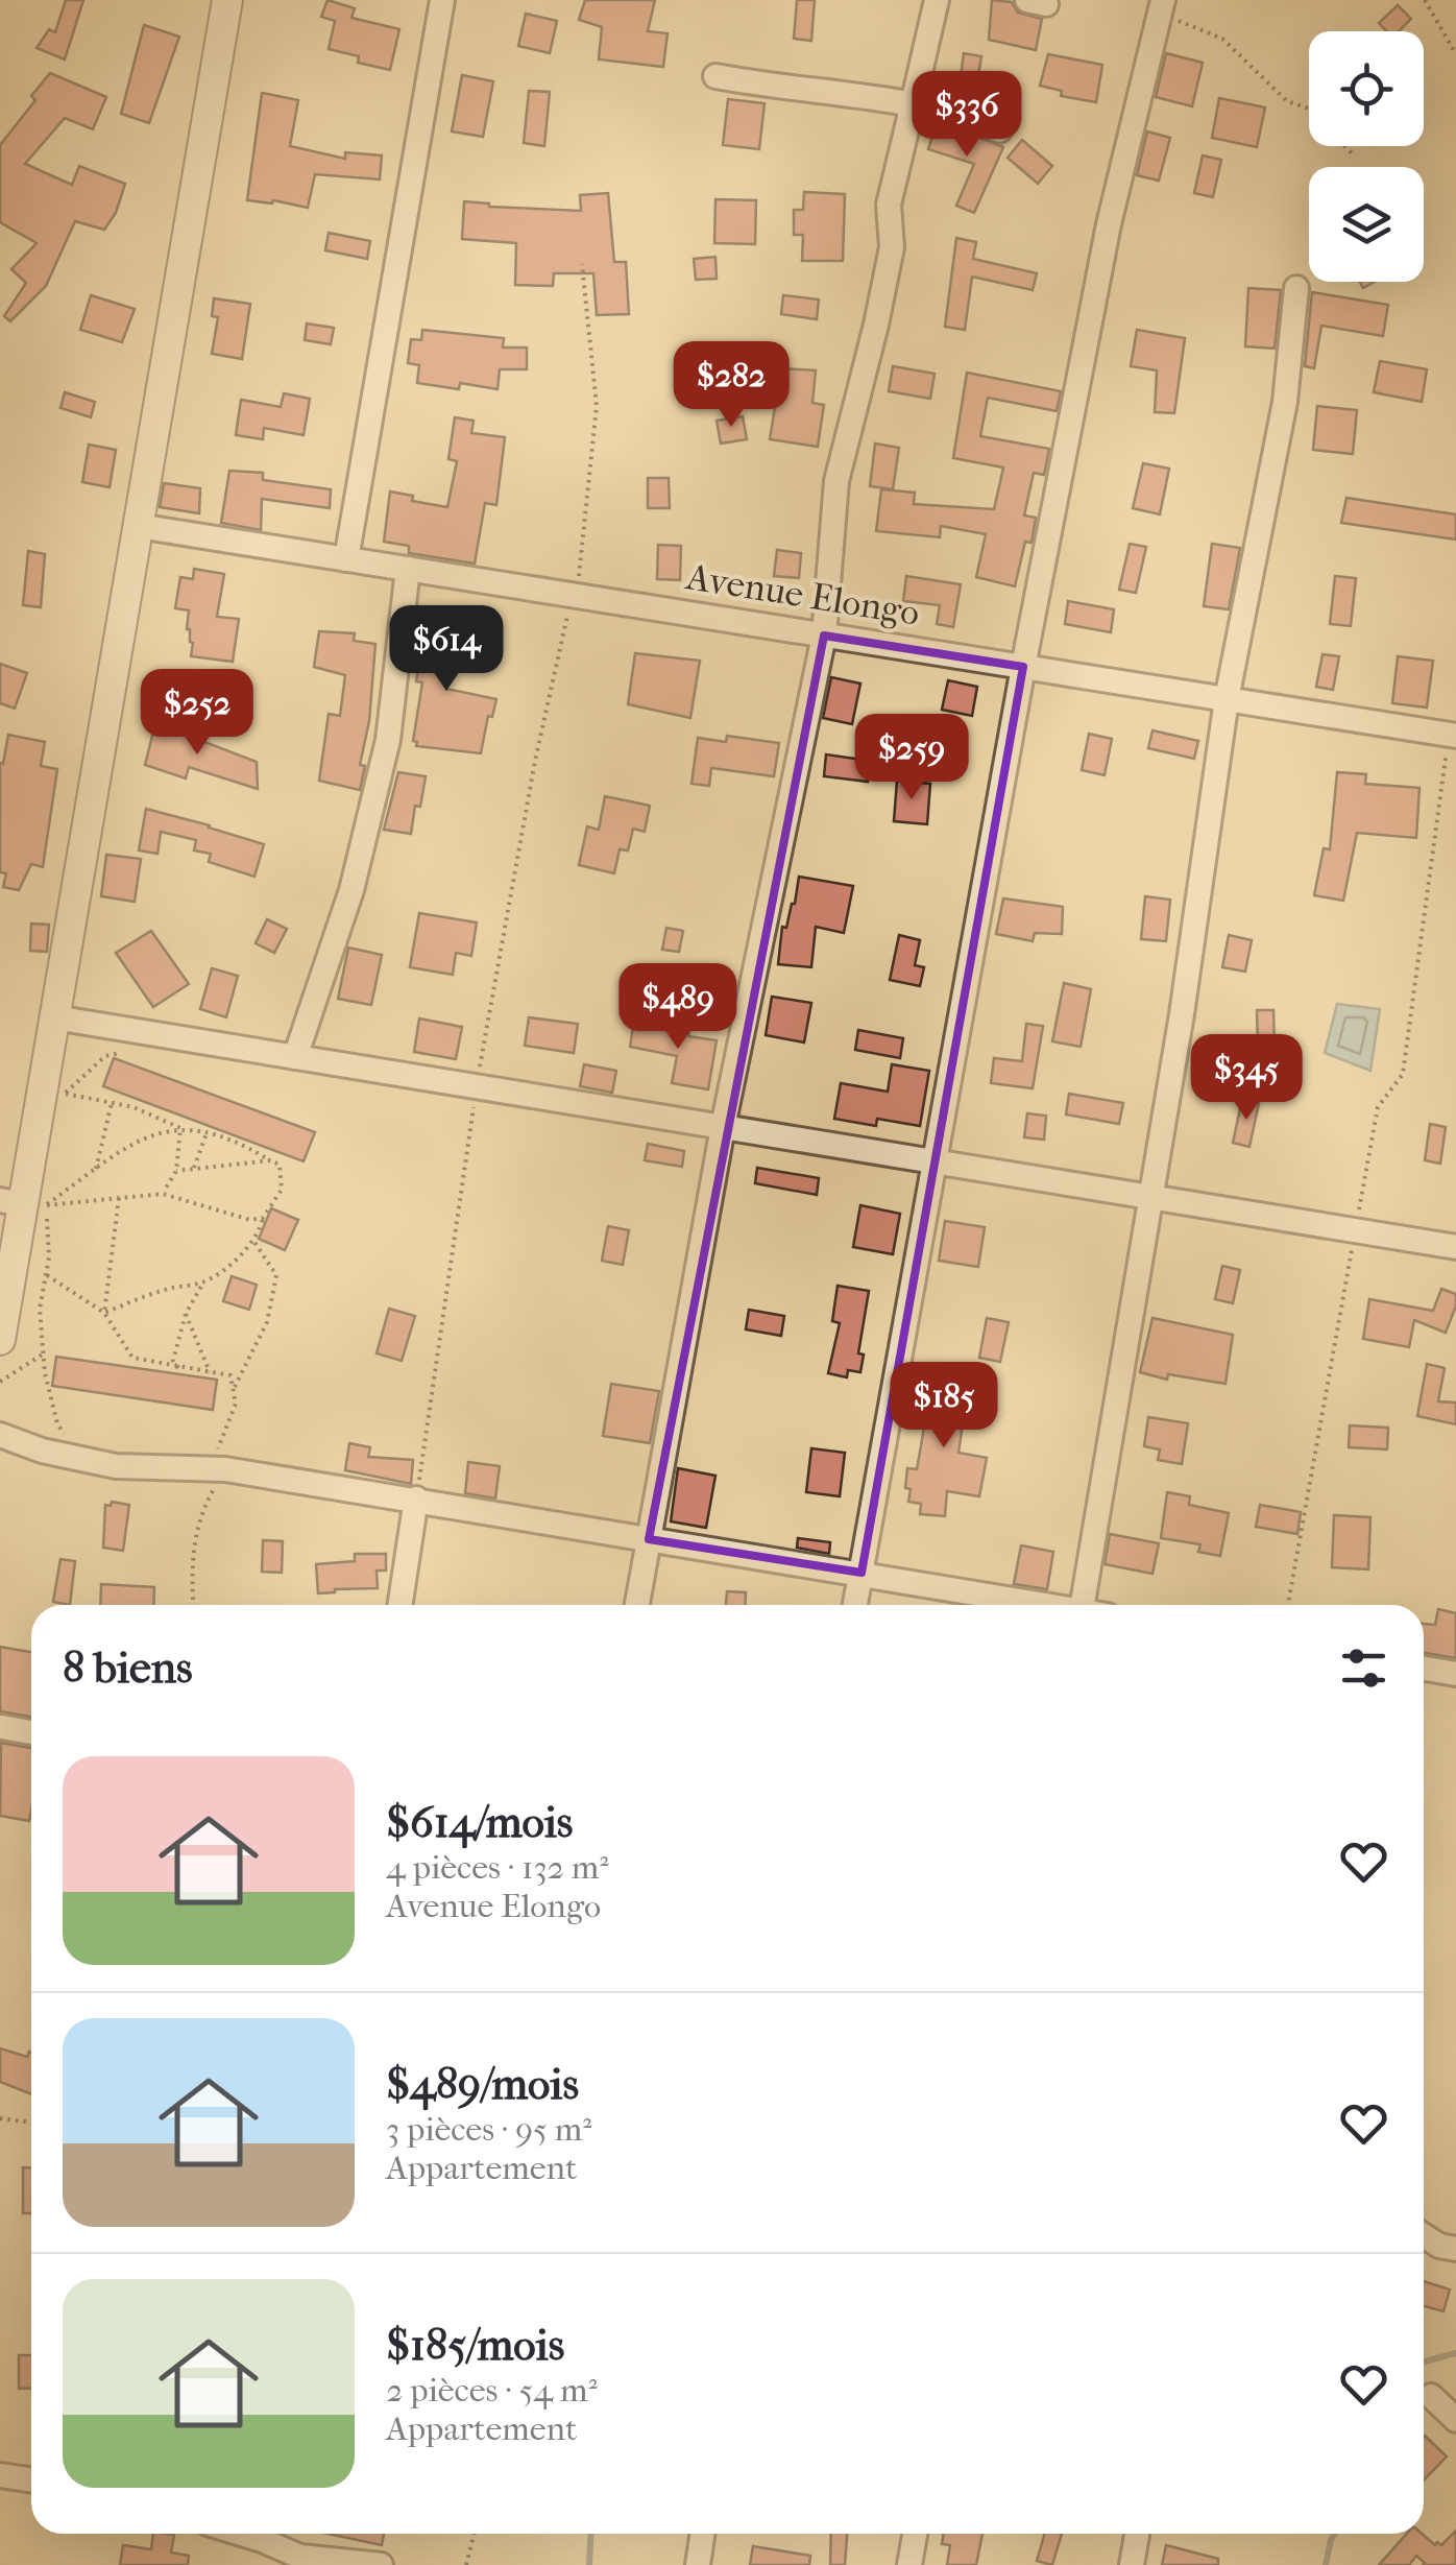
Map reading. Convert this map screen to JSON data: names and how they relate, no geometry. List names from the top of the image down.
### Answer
{
  "streets": {
    "street": ["Avenue Elongo"]
  },
  "page": {
    "price": [
      "$336",
      "$282",
      "$614",
      "$252",
      "$259",
      "$489",
      "$345",
      "$185"
    ],
    "heading": "8 biens",
    "list": [
      {
        "name": "$614/mois",
        "note": "4 pièces · 132 m² · Avenue Elongo"
      },
      {
        "name": "$489/mois",
        "note": "3 pièces · 95 m² · Appartement"
      },
      {
        "name": "$185/mois",
        "note": "2 pièces · 54 m² · Appartement"
      }
    ]
  }
}
